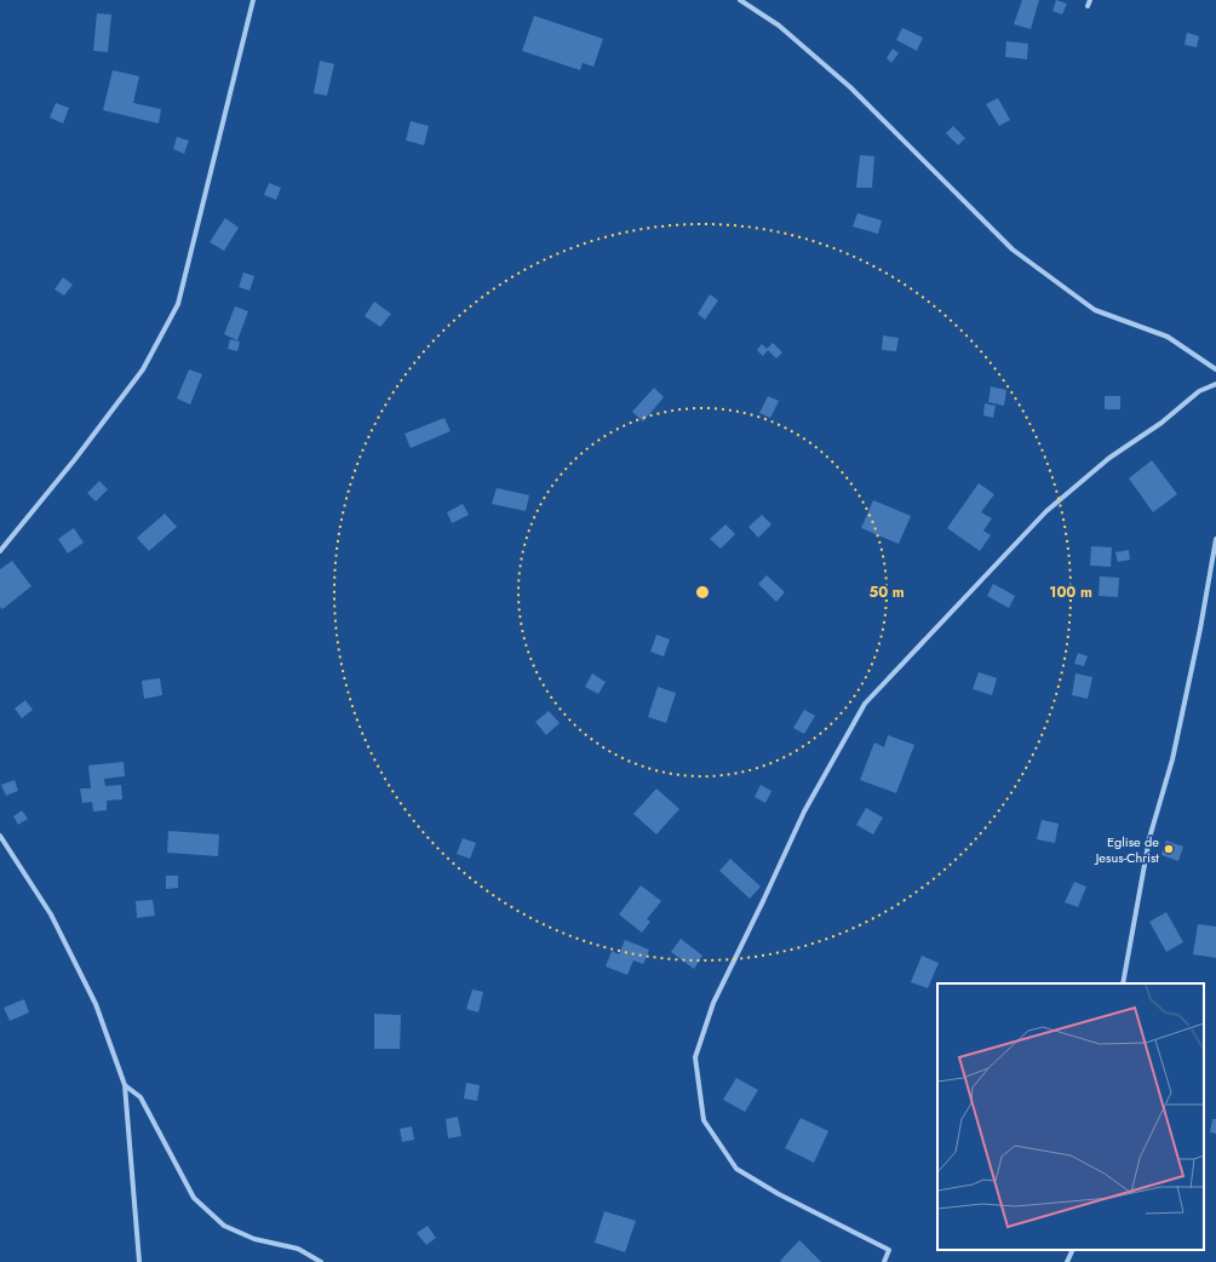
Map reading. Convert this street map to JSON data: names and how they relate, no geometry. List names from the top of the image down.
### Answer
{
  "places": ["Eglise de Jesus-Christ"],
  "rings": ["50 m", "100 m"]
}
